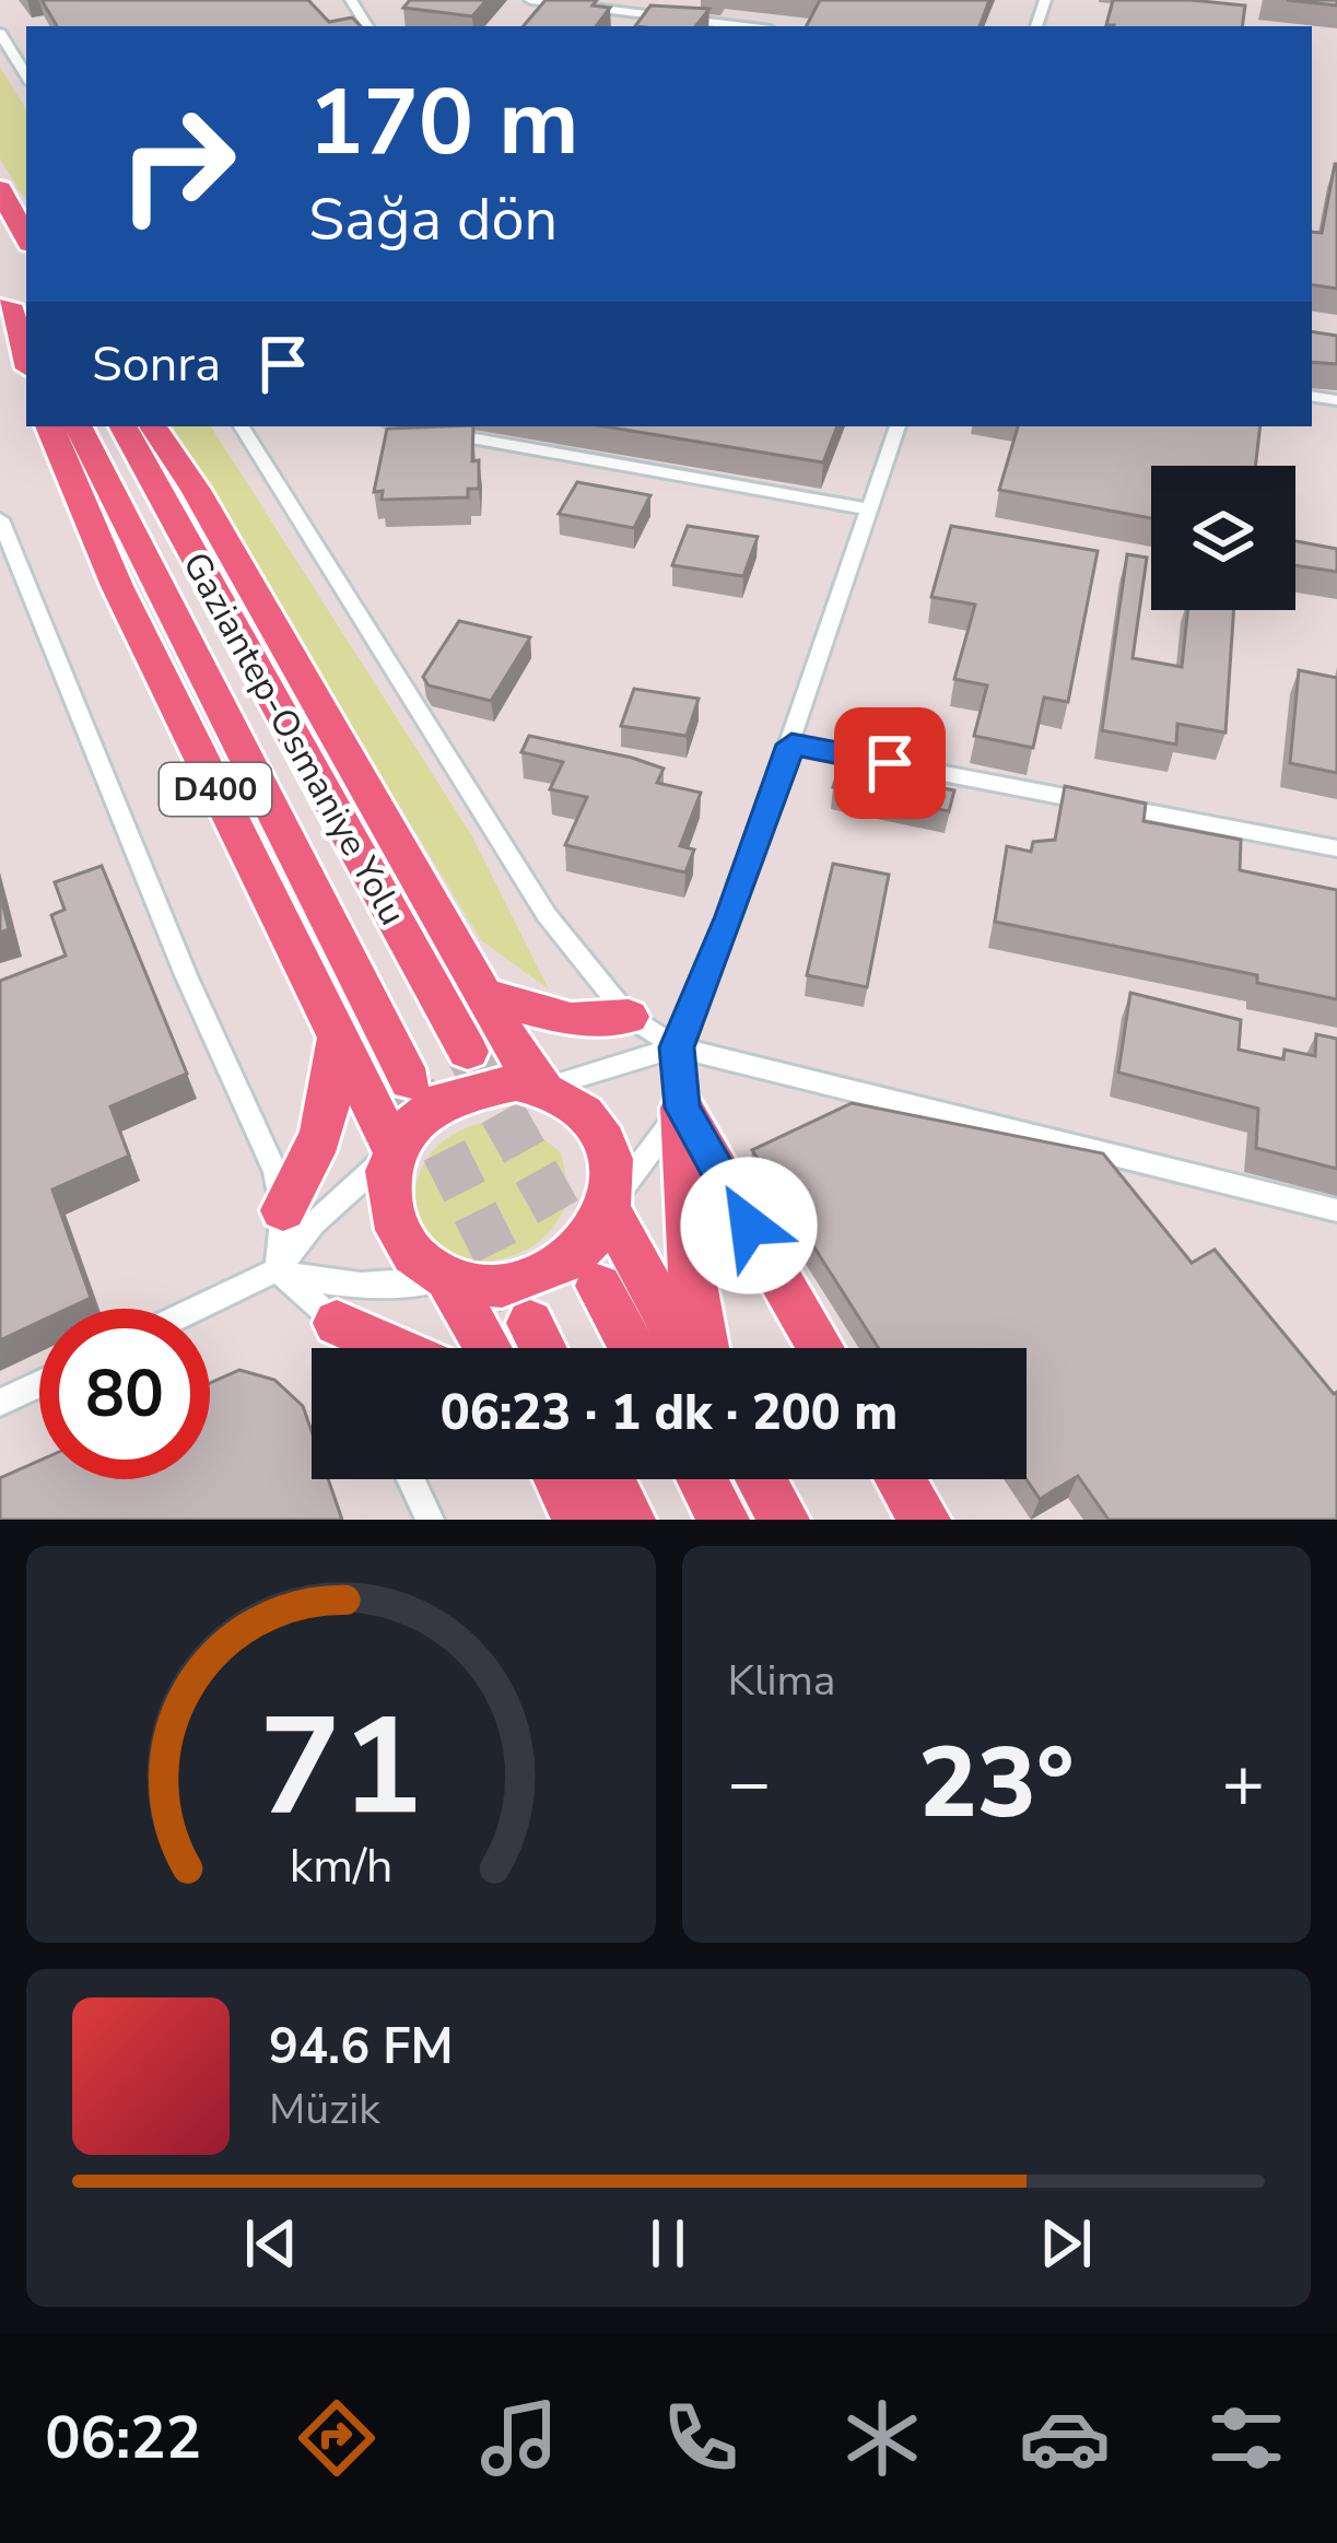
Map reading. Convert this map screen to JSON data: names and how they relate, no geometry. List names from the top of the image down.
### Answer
{
  "streets": {
    "highway": ["Gaziantep-Osmaniye Yolu", "D400"]
  },
  "page": {
    "turn": ["170 m", "Sağa dön"],
    "then": "Sonra",
    "limit": "80",
    "trip": "06:23 · 1 dk · 200 m",
    "tile": "Klima",
    "heat": ["−", "23°", "+"],
    "song": ["94.6 FM", "Müzik"],
    "tabs": "06:22",
    "gauge": ["71", "km/h"]
  }
}
